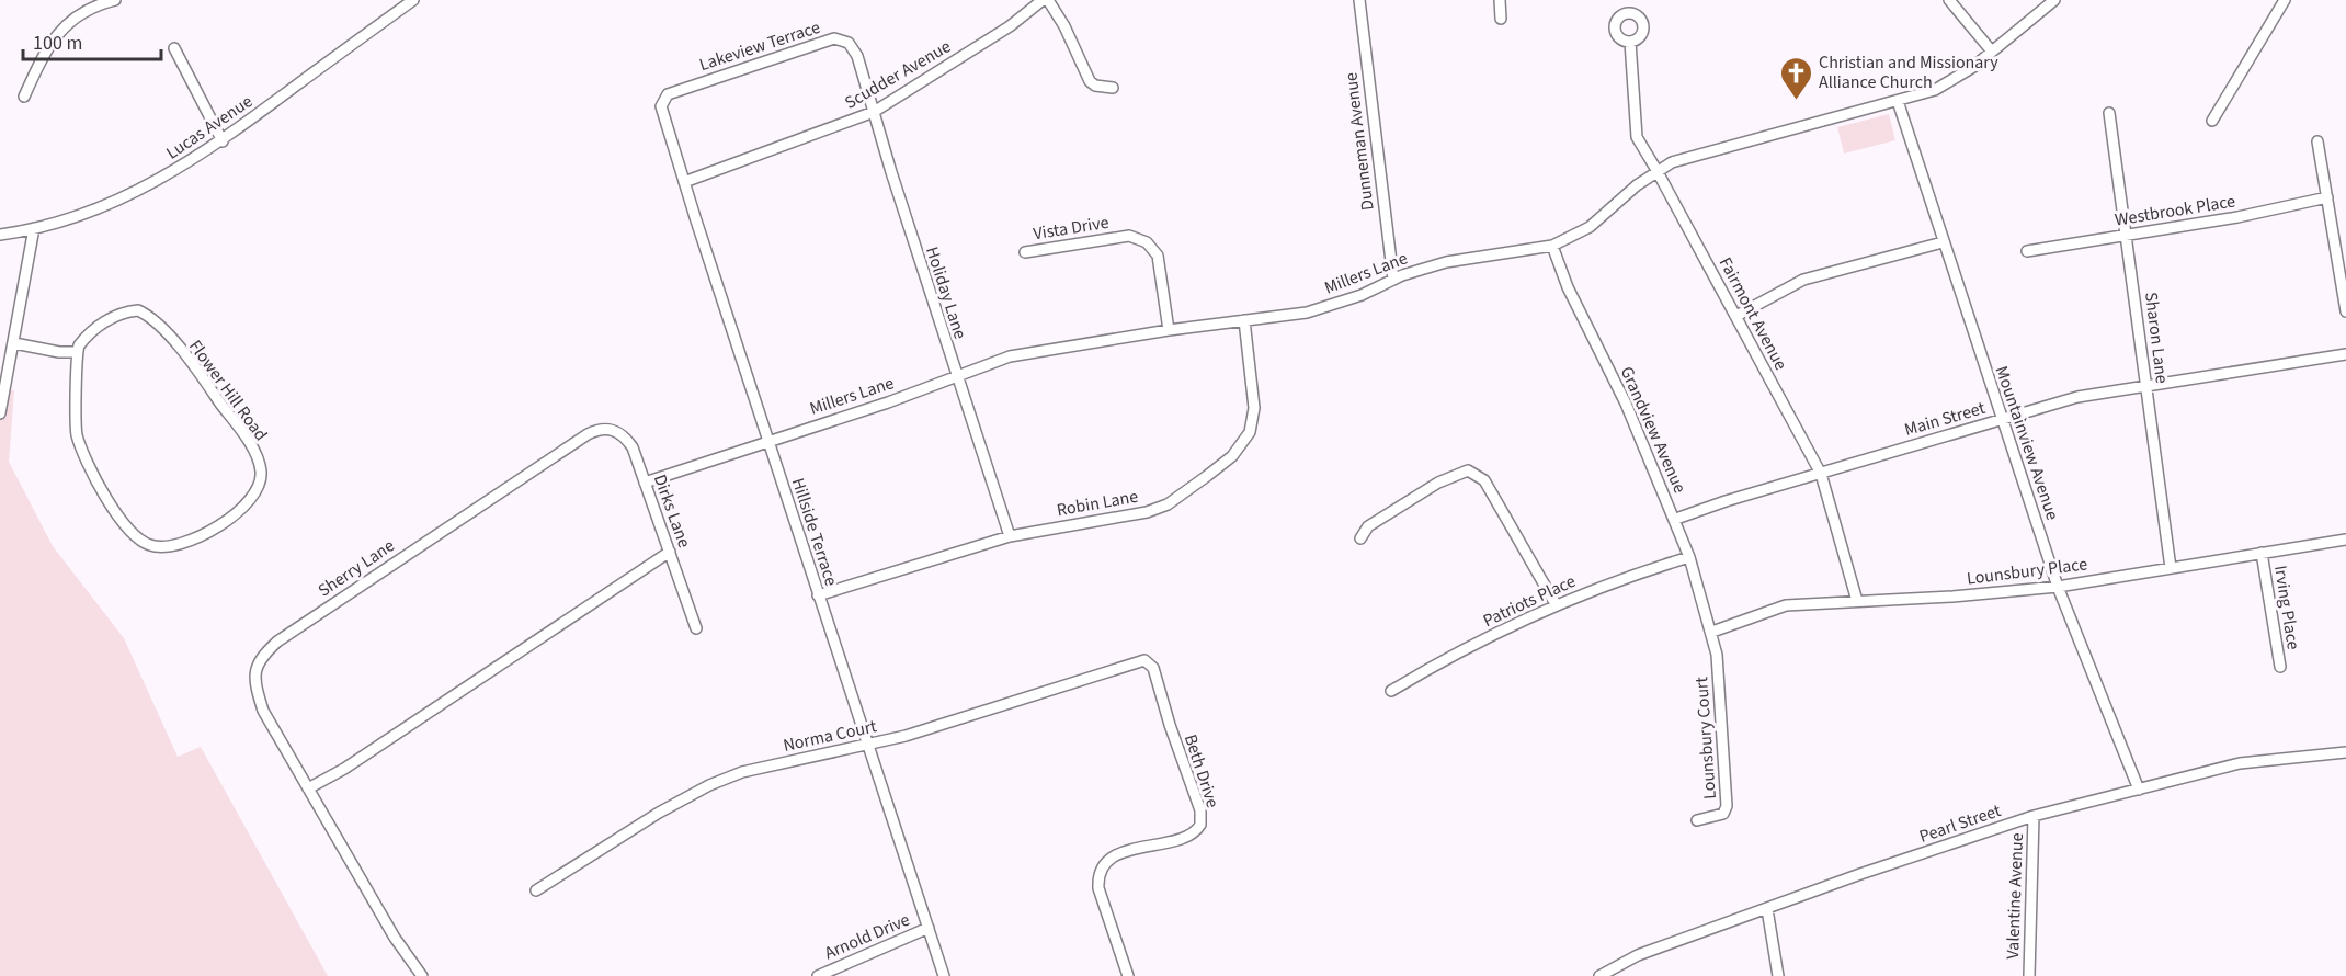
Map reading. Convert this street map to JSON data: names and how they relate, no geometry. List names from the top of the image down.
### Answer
{
  "streets": {
    "street": [
      "Lakeview Terrace",
      "Scudder Avenue",
      "Lucas Avenue",
      "Dunneman Avenue",
      "Westbrook Place",
      "Vista Drive",
      "Millers Lane",
      "Holiday Lane",
      "Fairmont Avenue",
      "Sharon Lane",
      "Flower Hill Road",
      "Main Street",
      "Grandview Avenue",
      "Mountainview Avenue",
      "Robin Lane",
      "Dirks Lane",
      "Hillside Terrace",
      "Sherry Lane",
      "Lounsbury Place",
      "Patriots Place",
      "Irving Place",
      "Norma Court",
      "Lounsbury Court",
      "Beth Drive",
      "Pearl Street",
      "Valentine Avenue",
      "Arnold Drive"
    ]
  },
  "crossings": [
    ["Lakeview Terrace", "Holiday Lane"],
    ["Lakeview Terrace", "Hillside Terrace"],
    ["Scudder Avenue", "Holiday Lane"],
    ["Scudder Avenue", "Hillside Terrace"],
    ["Dunneman Avenue", "Millers Lane"],
    ["Westbrook Place", "Sharon Lane"],
    ["Vista Drive", "Millers Lane"],
    ["Millers Lane", "Holiday Lane"],
    ["Millers Lane", "Fairmont Avenue"],
    ["Millers Lane", "Grandview Avenue"],
    ["Millers Lane", "Mountainview Avenue"],
    ["Millers Lane", "Robin Lane"],
    ["Millers Lane", "Dirks Lane"],
    ["Millers Lane", "Hillside Terrace"],
    ["Holiday Lane", "Robin Lane"],
    ["Fairmont Avenue", "Main Street"],
    ["Fairmont Avenue", "Lounsbury Place"],
    ["Sharon Lane", "Main Street"],
    ["Sharon Lane", "Lounsbury Place"],
    ["Main Street", "Grandview Avenue"],
    ["Main Street", "Mountainview Avenue"],
    ["Grandview Avenue", "Lounsbury Place"],
    ["Grandview Avenue", "Patriots Place"],
    ["Grandview Avenue", "Lounsbury Court"],
    ["Mountainview Avenue", "Lounsbury Place"],
    ["Mountainview Avenue", "Pearl Street"],
    ["Robin Lane", "Hillside Terrace"],
    ["Dirks Lane", "Sherry Lane"],
    ["Hillside Terrace", "Norma Court"],
    ["Hillside Terrace", "Arnold Drive"],
    ["Lounsbury Place", "Irving Place"],
    ["Lounsbury Place", "Lounsbury Court"],
    ["Norma Court", "Beth Drive"],
    ["Pearl Street", "Valentine Avenue"]
  ],
  "places": {
    "church": ["Christian and Missionary Alliance Church"]
  },
  "scale_bar": "100 m"
}
